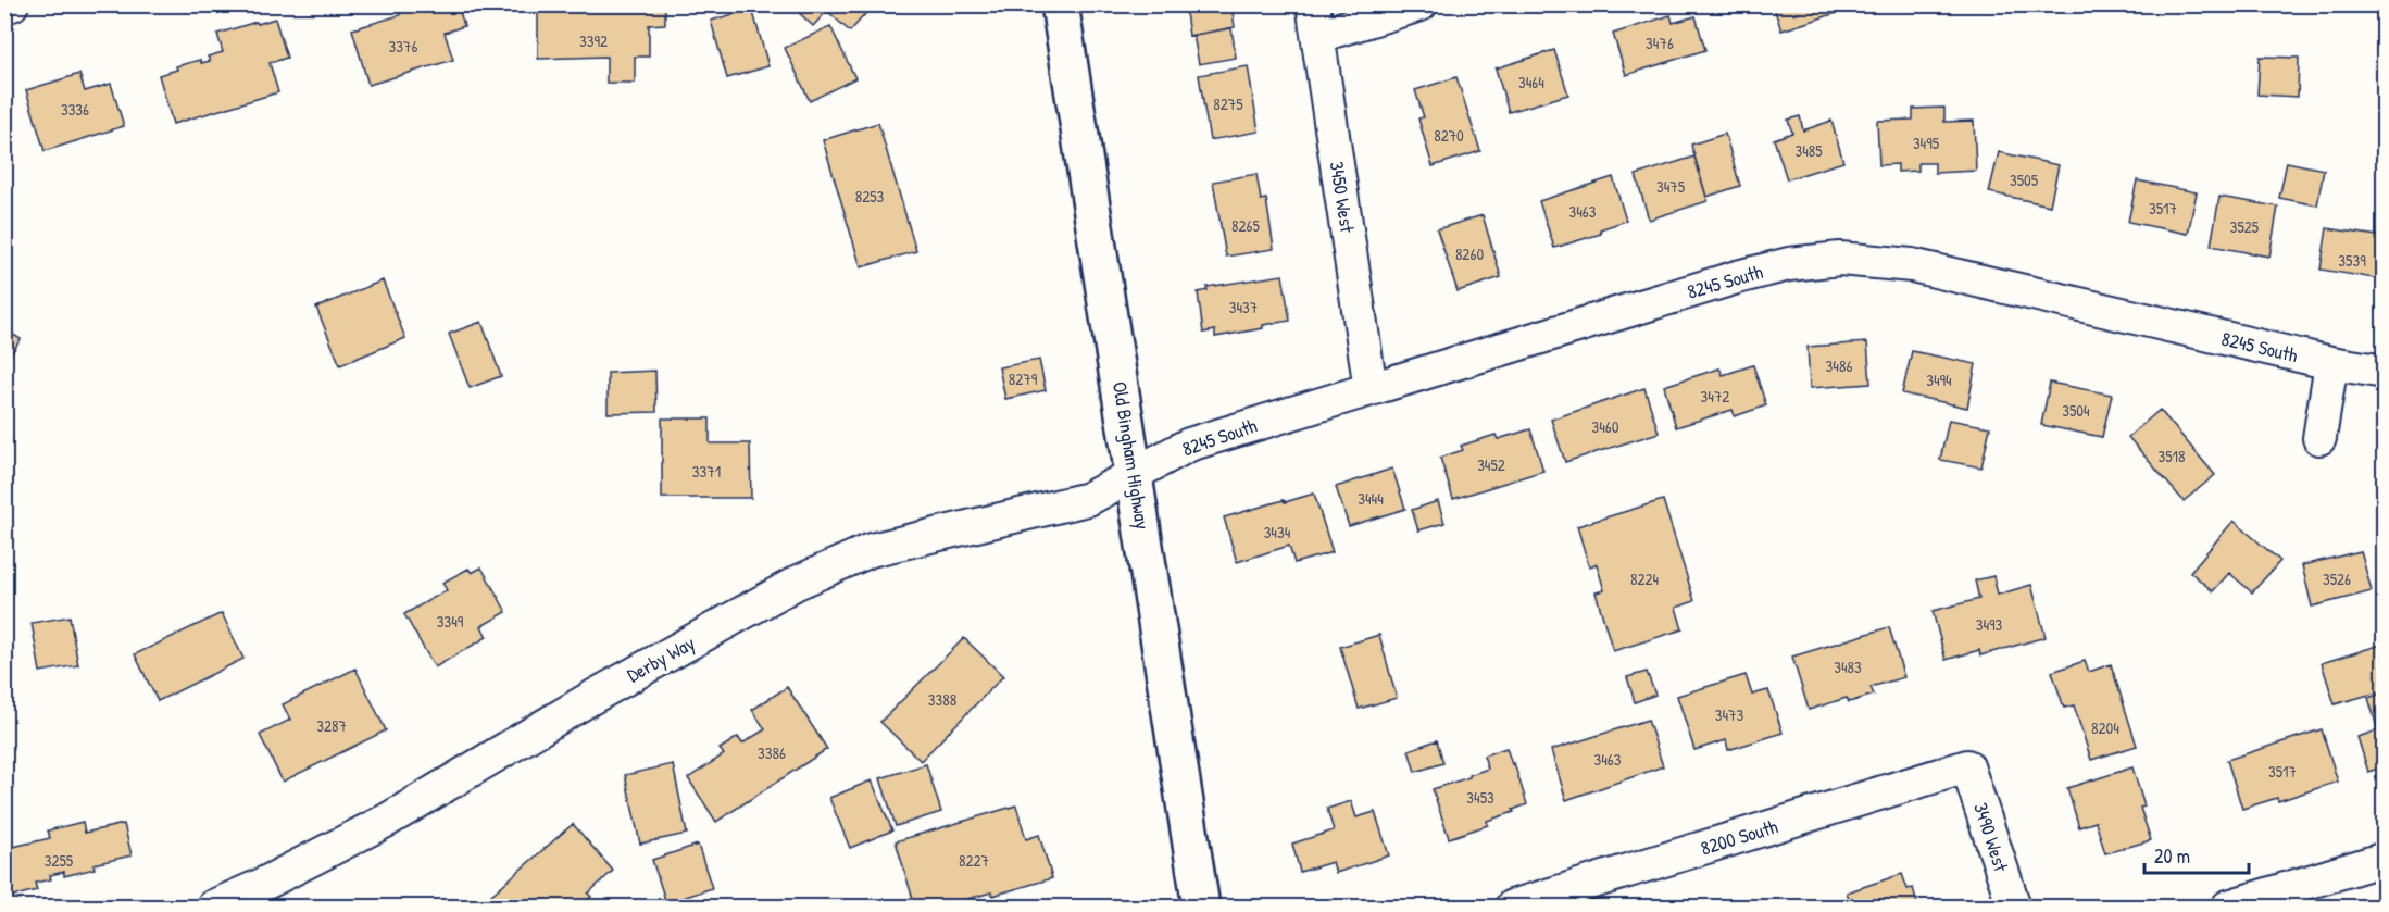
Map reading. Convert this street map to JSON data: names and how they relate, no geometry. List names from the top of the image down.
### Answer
{
  "streets": {
    "street": [
      "3450 West",
      "8245 South",
      "Old Bingham Highway",
      "Derby Way",
      "8200 South",
      "3490 West"
    ]
  },
  "crossings": [
    ["3450 West", "8245 South"],
    ["8245 South", "Old Bingham Highway"],
    ["8245 South", "Derby Way"],
    ["Old Bingham Highway", "Derby Way"],
    ["8200 South", "3490 West"]
  ],
  "house_numbers": [
    "3392",
    "3476",
    "3376",
    "3464",
    "8275",
    "3336",
    "8270",
    "3495",
    "3485",
    "3505",
    "3475",
    "8253",
    "3517",
    "3463",
    "8265",
    "3525",
    "8260",
    "3539",
    "3437",
    "3486",
    "8279",
    "3494",
    "3472",
    "3504",
    "3460",
    "3518",
    "3452",
    "3371",
    "3444",
    "3434",
    "8224",
    "3526",
    "3349",
    "3493",
    "3483",
    "3388",
    "3473",
    "3287",
    "8204",
    "3386",
    "3463",
    "3517",
    "3453",
    "3255",
    "8227"
  ],
  "scale_bar": "20 m"
}
